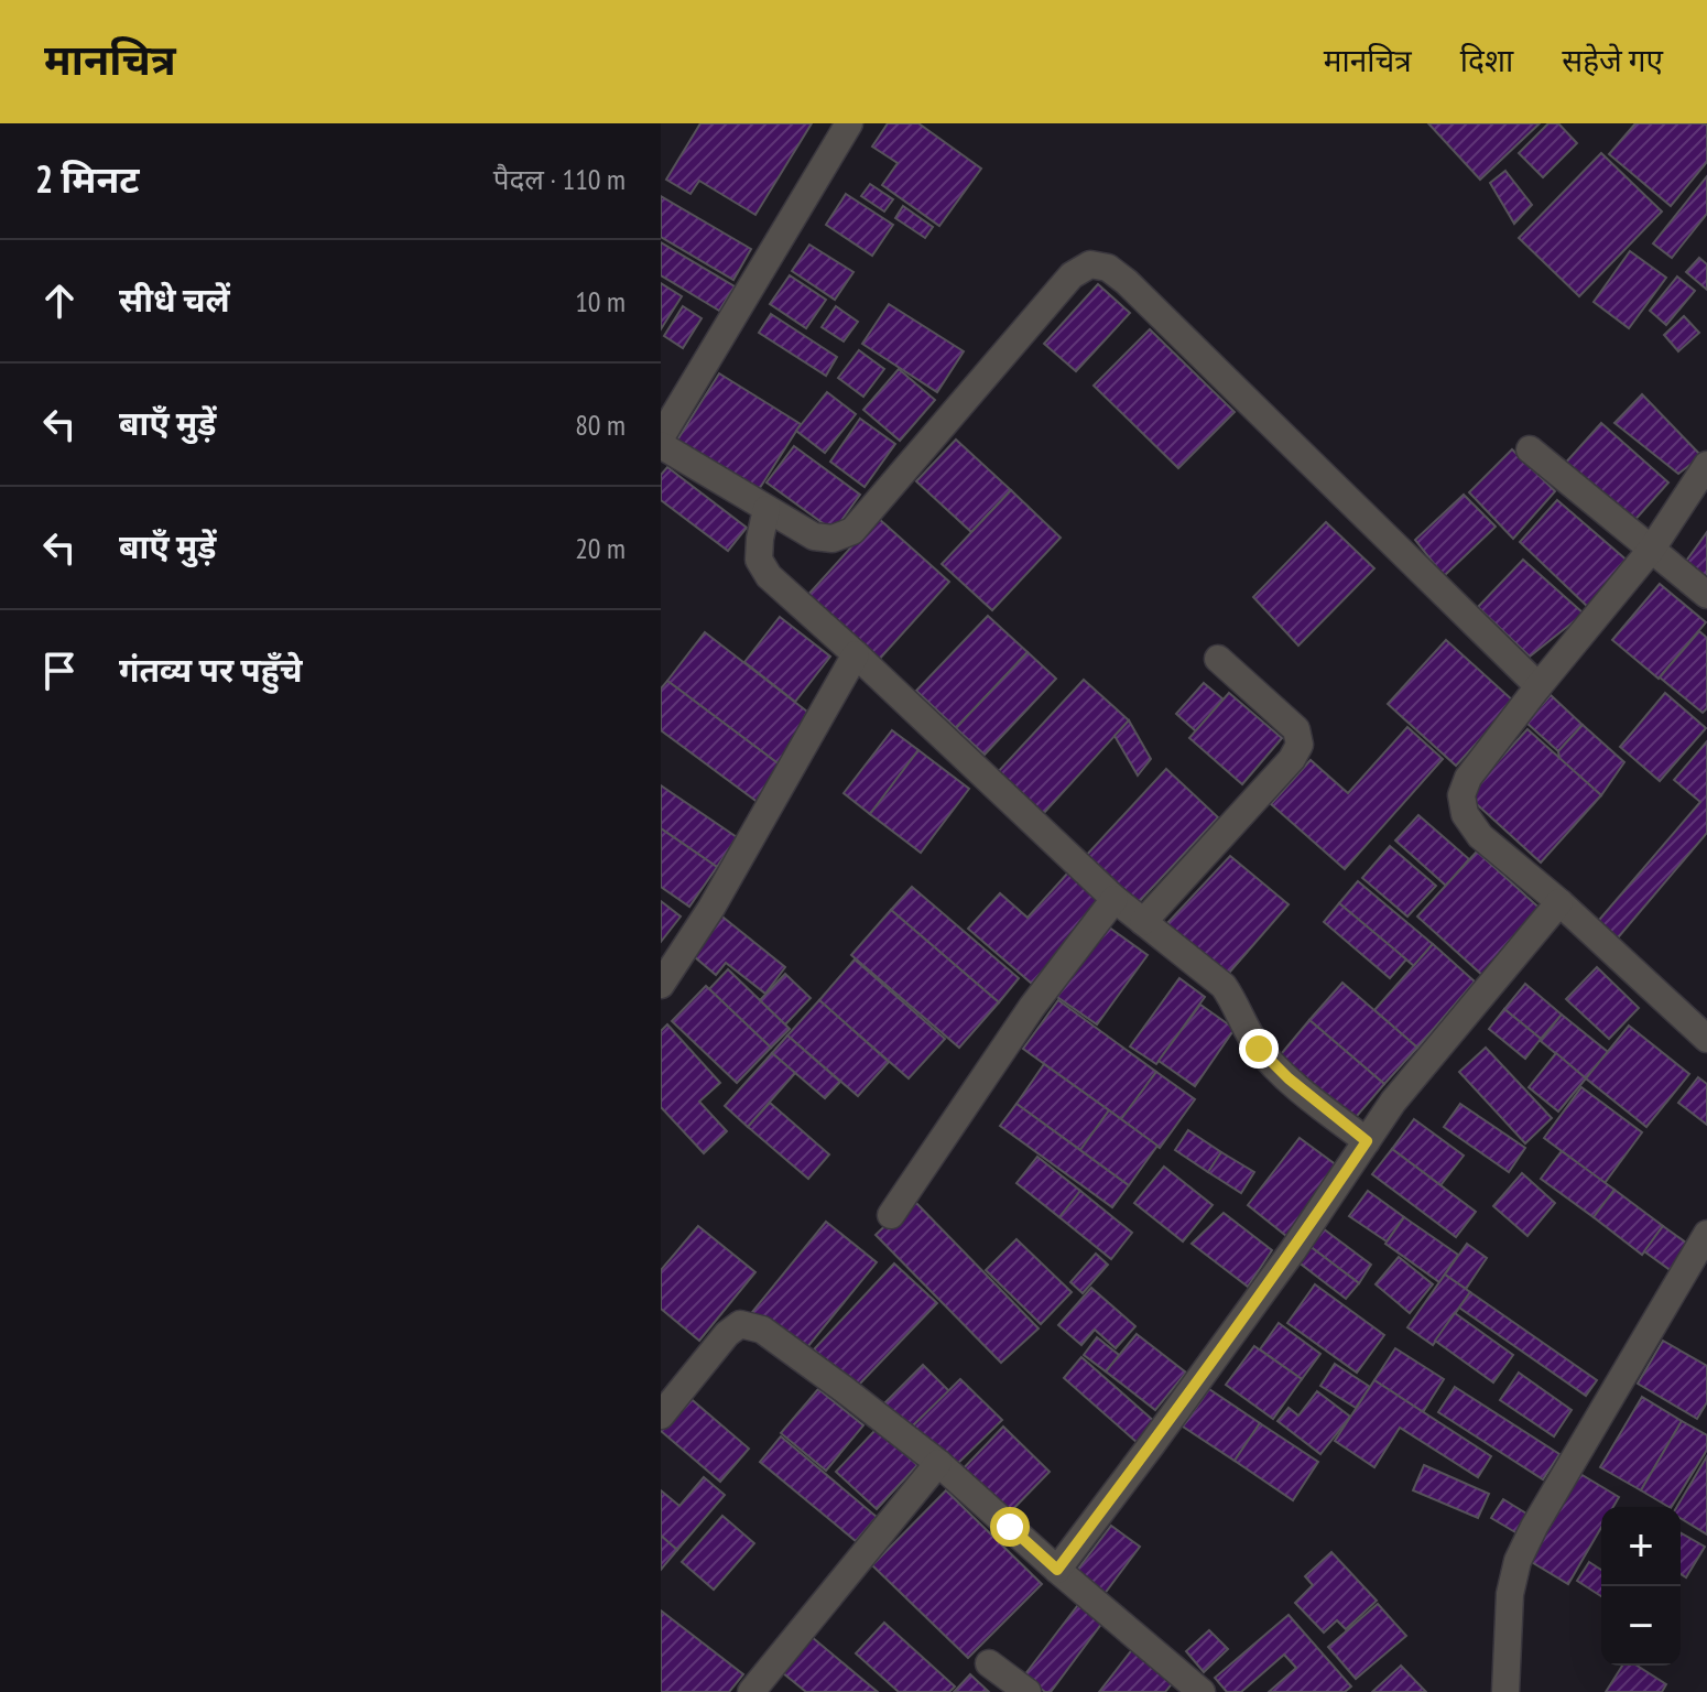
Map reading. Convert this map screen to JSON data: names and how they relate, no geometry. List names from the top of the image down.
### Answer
{
  "page": {
    "header": "मानचित्र",
    "nav": ["मानचित्र", "दिशा", "सहेजे गए"],
    "heading": ["2 मिनट", "पैदल · 110 m"],
    "list": [
      ["सीधे चलें", "10 m"],
      ["बाएँ मुड़ें", "80 m"],
      ["बाएँ मुड़ें", "20 m"],
      "गंतव्य पर पहुँचे"
    ],
    "map_buttons": ["+", "−"]
  }
}
